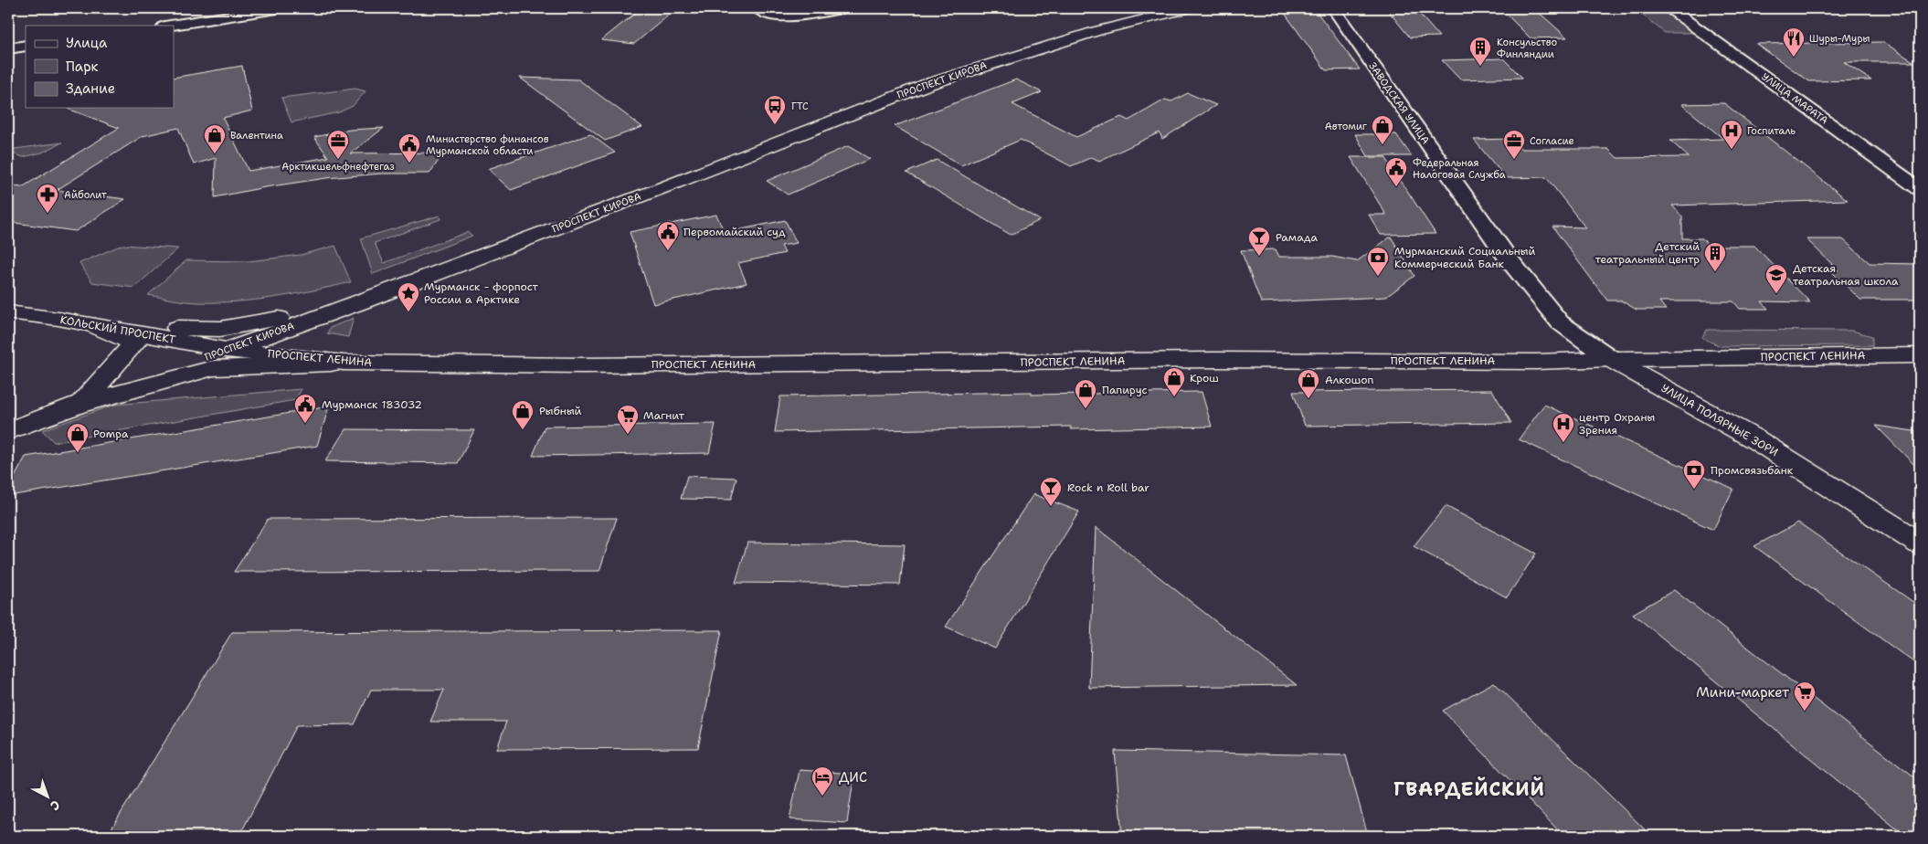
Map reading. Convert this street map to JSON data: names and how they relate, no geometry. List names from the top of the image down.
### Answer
{
  "streets": {
    "main road": [
      "ПРОСПЕКТ КИРОВА",
      "КОЛЬСКИЙ ПРОСПЕКТ",
      "ПРОСПЕКТ ЛЕНИНА",
      "УЛИЦА ПОЛЯРНЫЕ ЗОРИ"
    ],
    "street": ["УЛИЦА МАРАТА", "ЗАВОДСКАЯ УЛИЦА"]
  },
  "crossings": [
    ["ПРОСПЕКТ КИРОВА", "КОЛЬСКИЙ ПРОСПЕКТ"],
    ["ПРОСПЕКТ КИРОВА", "ПРОСПЕКТ ЛЕНИНА"],
    ["ЗАВОДСКАЯ УЛИЦА", "ПРОСПЕКТ ЛЕНИНА"],
    ["ЗАВОДСКАЯ УЛИЦА", "УЛИЦА ПОЛЯРНЫЕ ЗОРИ"],
    ["КОЛЬСКИЙ ПРОСПЕКТ", "ПРОСПЕКТ ЛЕНИНА"],
    ["ПРОСПЕКТ ЛЕНИНА", "УЛИЦА ПОЛЯРНЫЕ ЗОРИ"]
  ],
  "districts": ["ГВАРДЕЙСКИЙ"],
  "places": {
    "restaurant": ["Шуры-Муры"],
    "building": ["Консульство Финляндии", "Детский театральный центр"],
    "bus stop": ["ГТС"],
    "shop": [
      "Автомиг",
      "Валентина",
      "Крош",
      "Алкошоп",
      "Папирус",
      "Рыбный",
      "Pompa"
    ],
    "hospital": ["Госпиталь", "центр Охраны Зрения"],
    "office": ["Арктикшельфнефтегаз", "Согласие"],
    "public building": [
      "Министерство финансов Мурманской области",
      "Федеральная Налоговая Служба",
      "Первомайский суд",
      "Мурманск 183032"
    ],
    "pharmacy": ["Айболит"],
    "bar": ["Рамада", "Rock n Roll bar"],
    "bank": ["Мурманский Социальный Коммерческий Банк", "Промсвязьбанк"],
    "school or university": ["Детская театральная школа"],
    "place": ["Мурманск - форпост России а Арктике"],
    "supermarket": ["Магнит", "Мини-маркет"],
    "hotel": ["ДИС"]
  },
  "legend": ["Улица", "Парк", "Здание"],
  "north": "bottom right"
}
